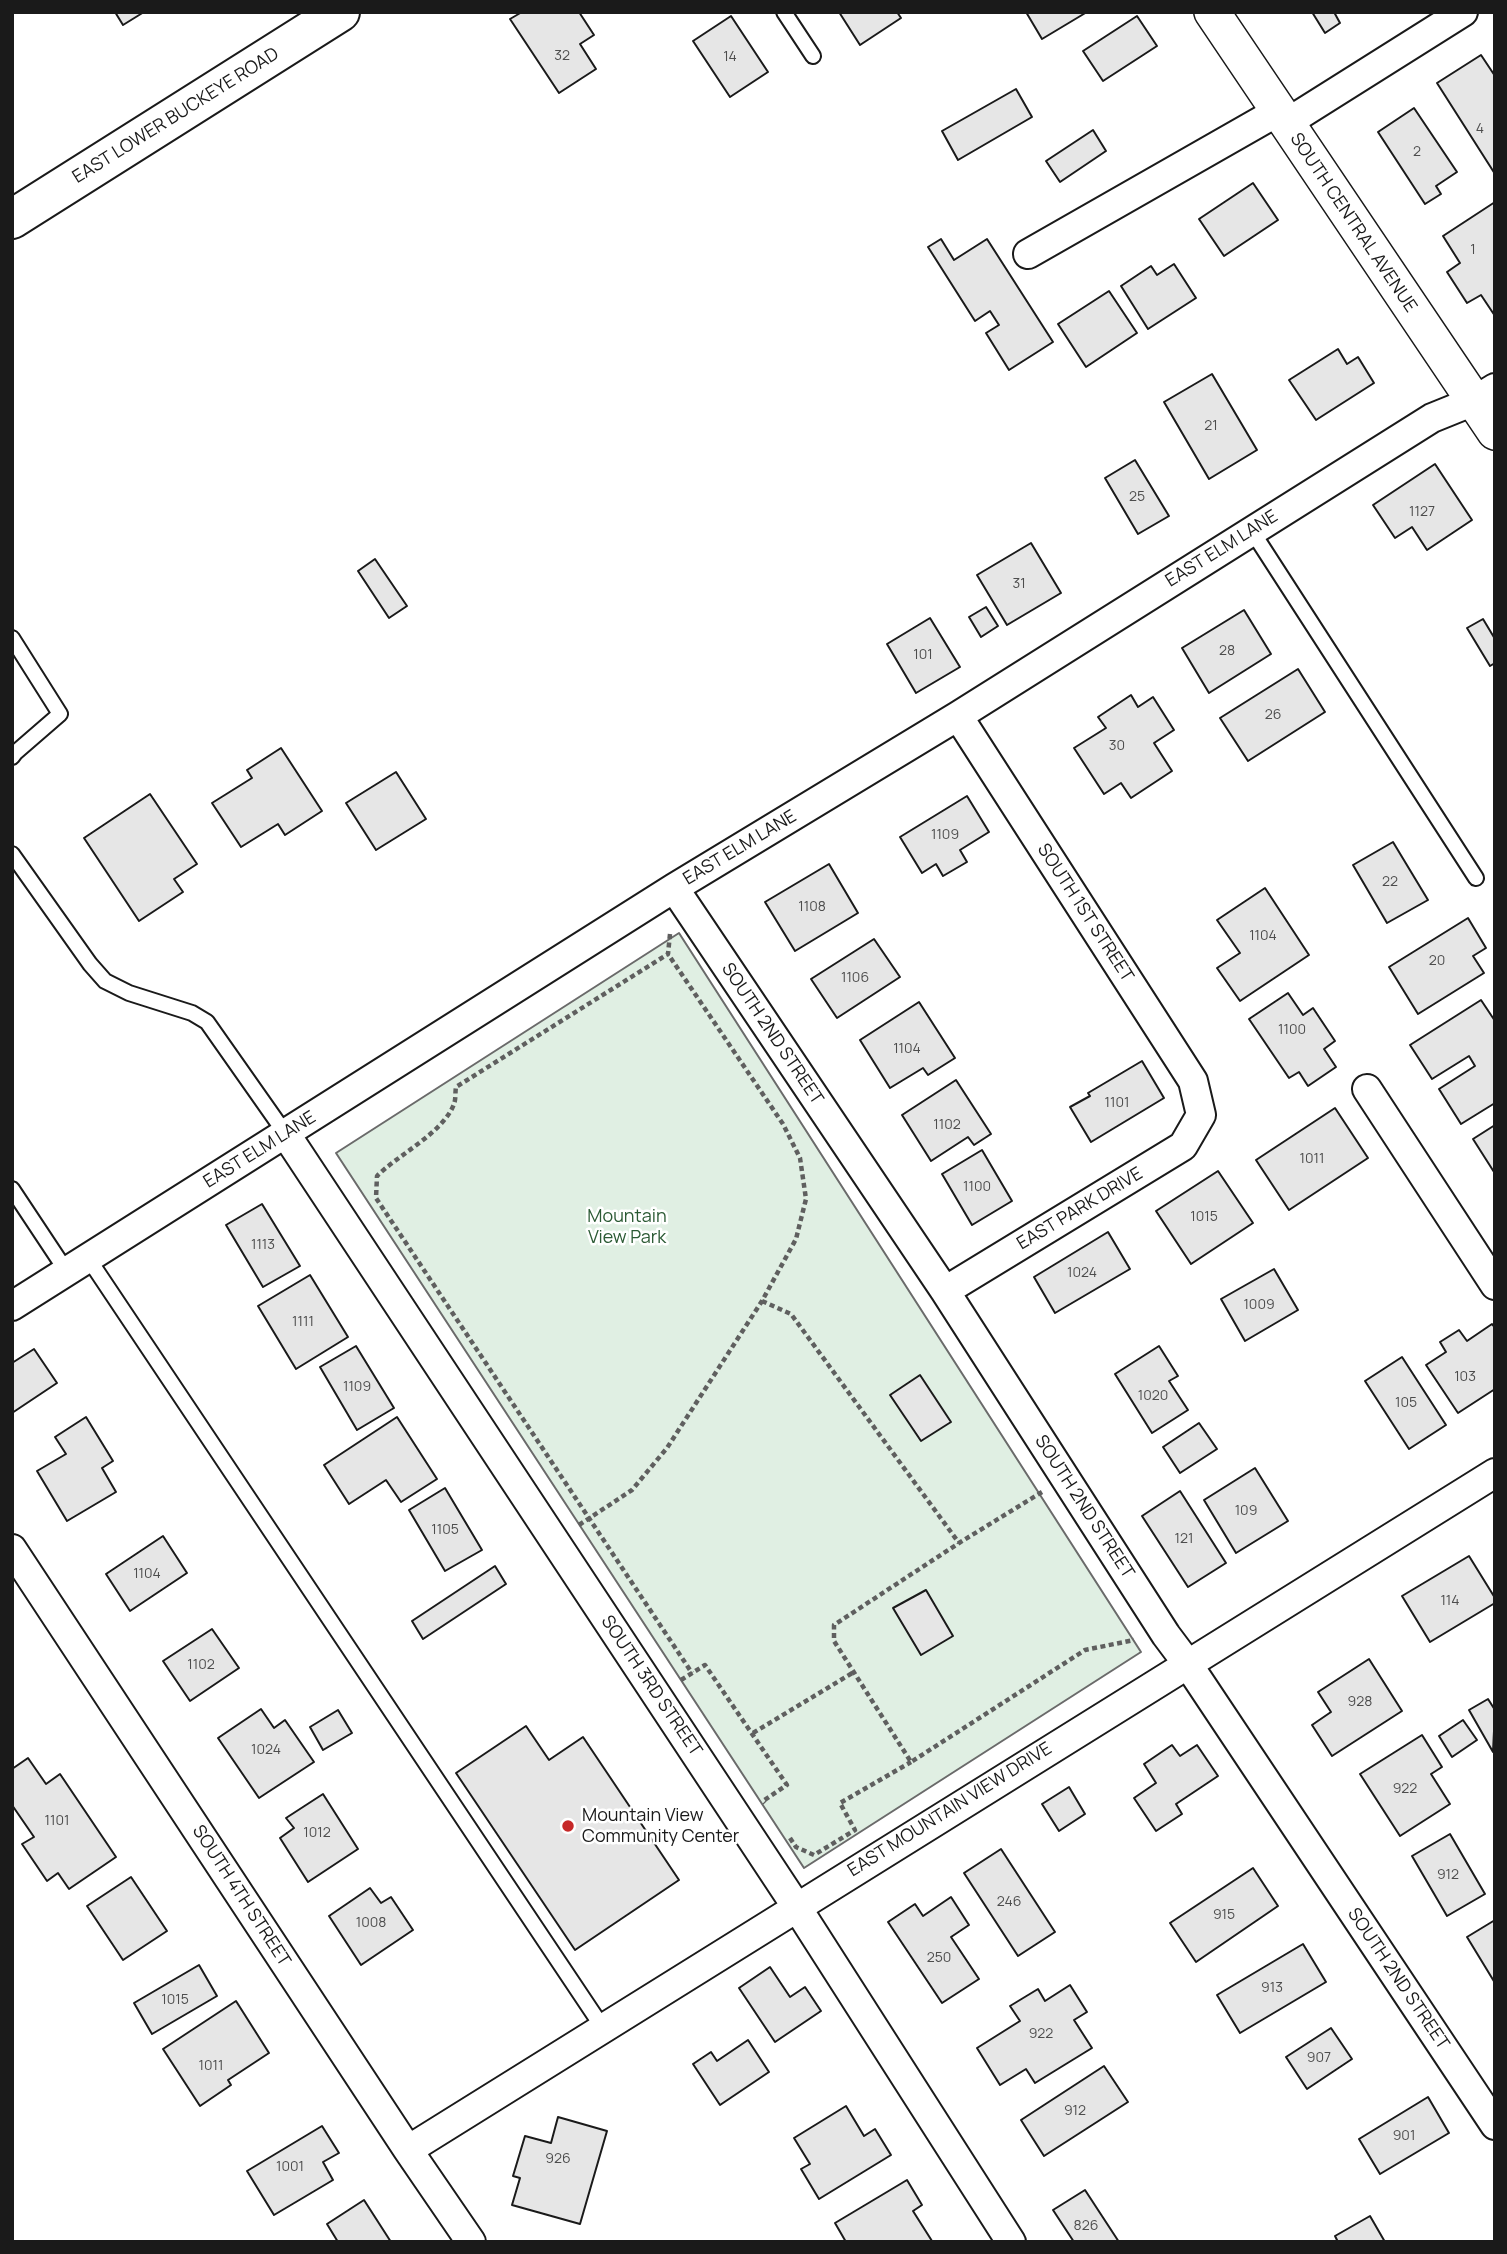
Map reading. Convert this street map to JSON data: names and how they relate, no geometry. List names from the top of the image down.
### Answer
{
  "streets": {
    "main road": ["EAST LOWER BUCKEYE ROAD"],
    "street": [
      "SOUTH CENTRAL AVENUE",
      "EAST ELM LANE",
      "SOUTH 1ST STREET",
      "SOUTH 2ND STREET",
      "EAST PARK DRIVE",
      "SOUTH 3RD STREET",
      "EAST MOUNTAIN VIEW DRIVE",
      "SOUTH 4TH STREET"
    ]
  },
  "crossings": [
    ["SOUTH CENTRAL AVENUE", "EAST ELM LANE"],
    ["EAST ELM LANE", "SOUTH 1ST STREET"],
    ["EAST ELM LANE", "SOUTH 2ND STREET"],
    ["EAST ELM LANE", "SOUTH 3RD STREET"],
    ["SOUTH 1ST STREET", "EAST PARK DRIVE"],
    ["SOUTH 2ND STREET", "EAST PARK DRIVE"],
    ["SOUTH 2ND STREET", "EAST MOUNTAIN VIEW DRIVE"],
    ["SOUTH 3RD STREET", "EAST MOUNTAIN VIEW DRIVE"],
    ["EAST MOUNTAIN VIEW DRIVE", "SOUTH 4TH STREET"]
  ],
  "parks": ["Mountain View Park"],
  "places": ["Mountain View Community Center"],
  "house_numbers": [
    "32",
    "14",
    "4",
    "2",
    "1",
    "21",
    "25",
    "1127",
    "31",
    "28",
    "101",
    "26",
    "30",
    "1109",
    "22",
    "1108",
    "1104",
    "20",
    "1106",
    "1100",
    "1104",
    "1101",
    "1102",
    "1011",
    "1100",
    "1015",
    "1113",
    "1024",
    "1009",
    "1111",
    "103",
    "1109",
    "1020",
    "105",
    "109",
    "1105",
    "121",
    "1104",
    "114",
    "1102",
    "928",
    "1024",
    "922",
    "1101",
    "1012",
    "912",
    "246",
    "915",
    "1008",
    "250",
    "913",
    "1015",
    "922",
    "907",
    "1011",
    "912",
    "901",
    "926",
    "1001",
    "826"
  ]
}
